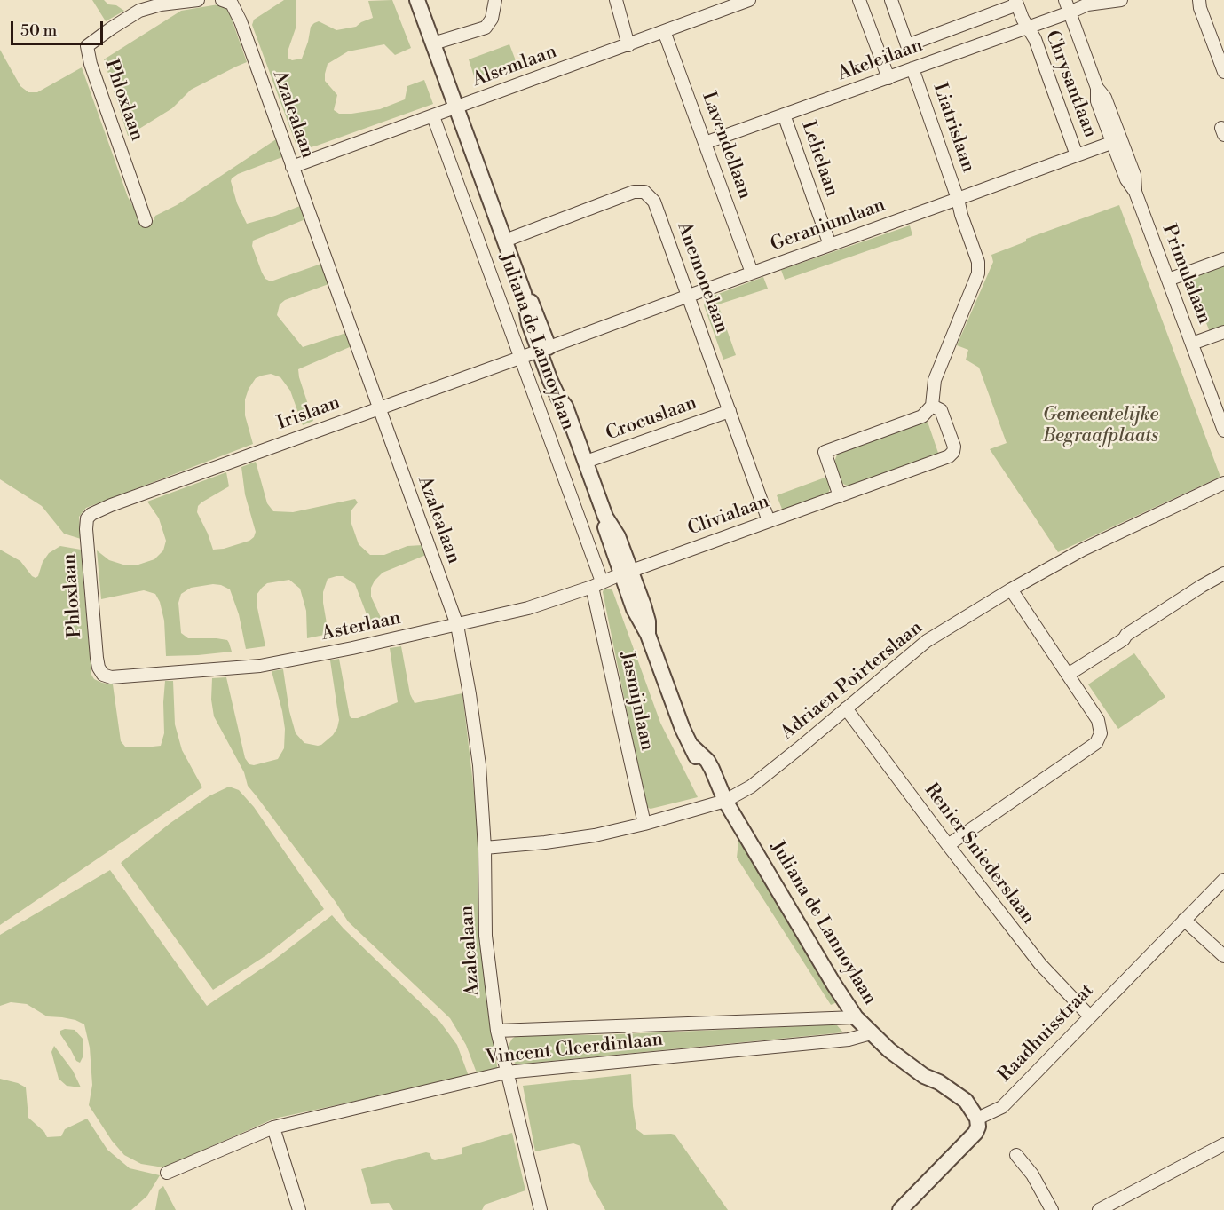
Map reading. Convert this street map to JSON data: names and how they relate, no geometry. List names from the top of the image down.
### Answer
{
  "streets": {
    "street": [
      "Akeleilaan",
      "Alsemlaan",
      "Chrysantlaan",
      "Phloxlaan",
      "Azalealaan",
      "Liatrislaan",
      "Lavendellaan",
      "Lelielaan",
      "Geraniumlaan",
      "Primulalaan",
      "Anemonelaan",
      "Juliana de Lannoylaan",
      "Irislaan",
      "Crocuslaan",
      "Clivialaan",
      "Asterlaan",
      "Adriaen Poirterslaan",
      "Jasmijnlaan",
      "Renier Sniederslaan",
      "Raadhuisstraat",
      "Vincent Cleerdinlaan"
    ]
  },
  "crossings": [
    ["Akeleilaan", "Chrysantlaan"],
    ["Akeleilaan", "Liatrislaan"],
    ["Akeleilaan", "Lavendellaan"],
    ["Akeleilaan", "Lelielaan"],
    ["Akeleilaan", "Primulalaan"],
    ["Alsemlaan", "Azalealaan"],
    ["Alsemlaan", "Lavendellaan"],
    ["Alsemlaan", "Juliana de Lannoylaan"],
    ["Chrysantlaan", "Geraniumlaan"],
    ["Phloxlaan", "Irislaan"],
    ["Phloxlaan", "Asterlaan"],
    ["Azalealaan", "Irislaan"],
    ["Azalealaan", "Asterlaan"],
    ["Azalealaan", "Adriaen Poirterslaan"],
    ["Azalealaan", "Vincent Cleerdinlaan"],
    ["Liatrislaan", "Geraniumlaan"],
    ["Lavendellaan", "Geraniumlaan"],
    ["Lelielaan", "Geraniumlaan"],
    ["Geraniumlaan", "Primulalaan"],
    ["Geraniumlaan", "Anemonelaan"],
    ["Geraniumlaan", "Juliana de Lannoylaan"],
    ["Geraniumlaan", "Irislaan"],
    ["Anemonelaan", "Juliana de Lannoylaan"],
    ["Anemonelaan", "Crocuslaan"],
    ["Anemonelaan", "Clivialaan"],
    ["Juliana de Lannoylaan", "Irislaan"],
    ["Juliana de Lannoylaan", "Crocuslaan"],
    ["Juliana de Lannoylaan", "Clivialaan"],
    ["Juliana de Lannoylaan", "Asterlaan"],
    ["Juliana de Lannoylaan", "Adriaen Poirterslaan"],
    ["Juliana de Lannoylaan", "Jasmijnlaan"],
    ["Juliana de Lannoylaan", "Raadhuisstraat"],
    ["Juliana de Lannoylaan", "Vincent Cleerdinlaan"],
    ["Clivialaan", "Asterlaan"],
    ["Asterlaan", "Jasmijnlaan"],
    ["Adriaen Poirterslaan", "Jasmijnlaan"],
    ["Adriaen Poirterslaan", "Renier Sniederslaan"],
    ["Renier Sniederslaan", "Raadhuisstraat"]
  ],
  "parks": ["Gemeentelijke Begraafplaats"],
  "scale_bar": "50 m"
}
